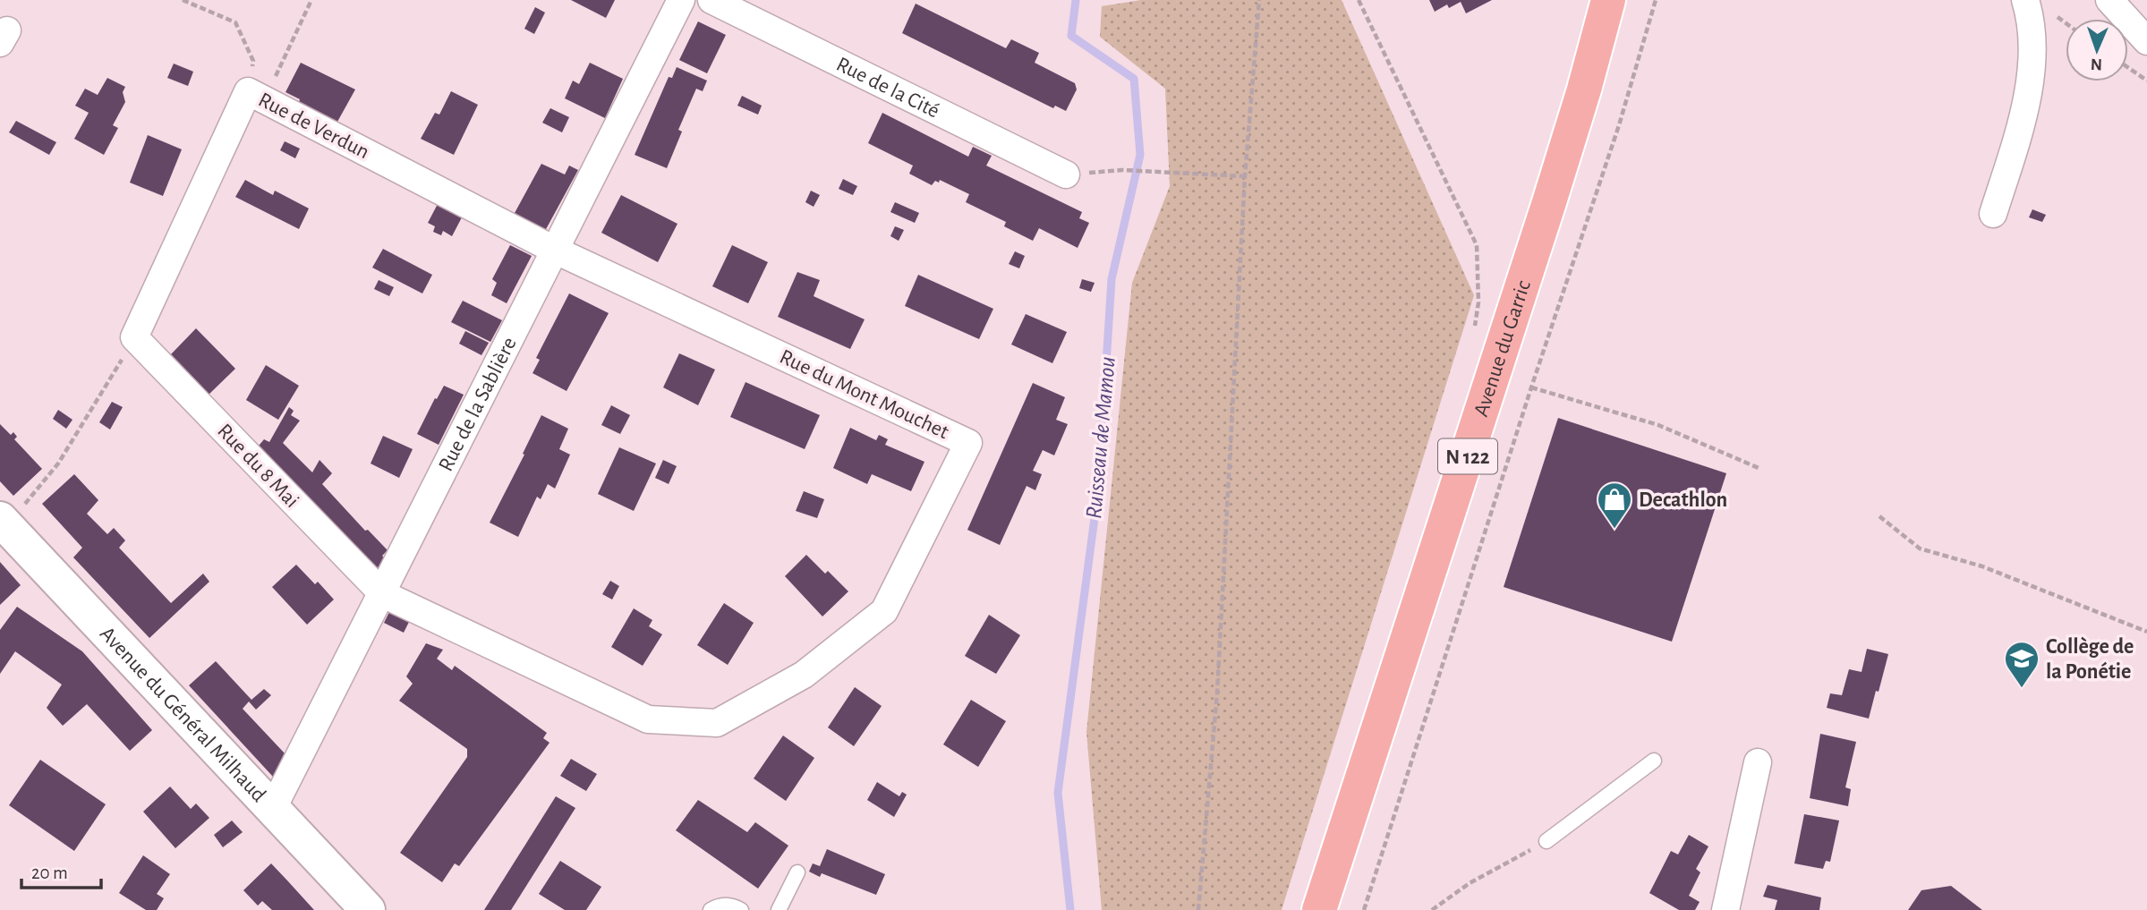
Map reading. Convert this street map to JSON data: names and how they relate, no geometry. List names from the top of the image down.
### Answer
{
  "streets": {
    "main road": ["Avenue du Garric", "N 122", "Avenue du Général Milhaud"],
    "street": [
      "Rue de la Cité",
      "Rue de Verdun",
      "Rue du Mont Mouchet",
      "Rue de la Sablière",
      "Rue du 8 Mai"
    ]
  },
  "crossings": [
    ["Rue de Verdun", "Rue du Mont Mouchet"],
    ["Rue de Verdun", "Rue de la Sablière"],
    ["Rue de Verdun", "Rue du 8 Mai"],
    ["Rue du Mont Mouchet", "Rue de la Sablière"],
    ["Rue du Mont Mouchet", "Rue du 8 Mai"],
    ["Rue de la Sablière", "Rue du 8 Mai"],
    ["Rue de la Sablière", "Avenue du Général Milhaud"]
  ],
  "water": ["Ruisseau de Mamou"],
  "places": {
    "shop": ["Decathlon"],
    "school or university": ["Collège de la Ponétie"]
  },
  "scale_bar": "20 m",
  "north": "bottom"
}
